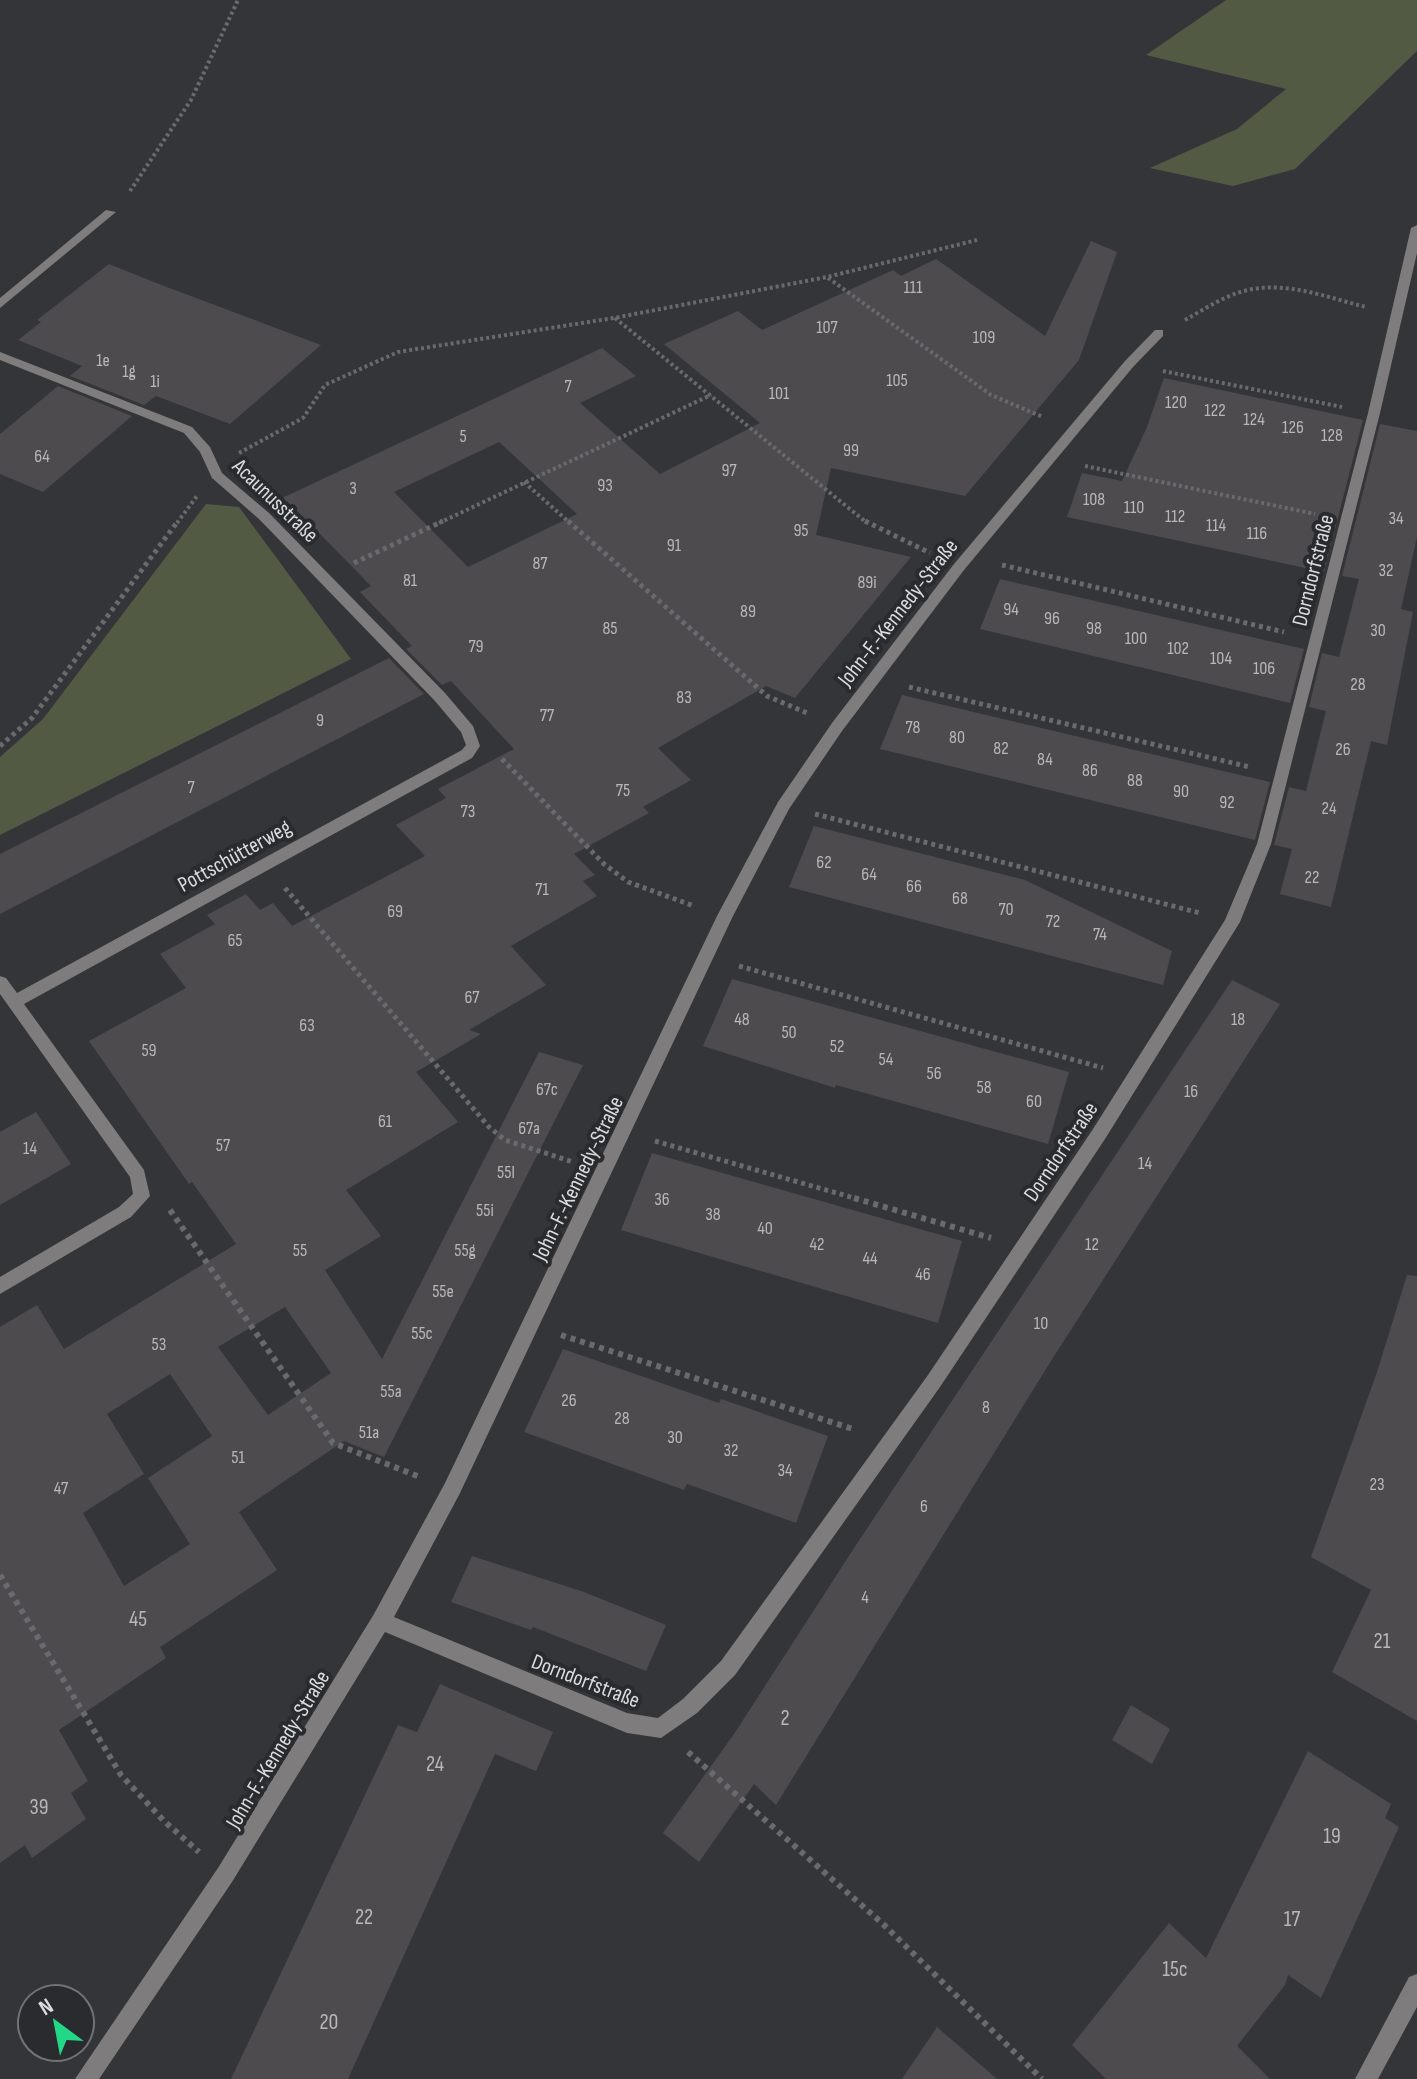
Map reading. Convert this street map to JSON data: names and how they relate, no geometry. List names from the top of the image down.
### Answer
{
  "streets": {
    "street": [
      "Acaunusstraße",
      "Dorndorfstraße",
      "John-F.-Kennedy-Straße",
      "Pottschütterweg"
    ]
  },
  "crossings": [
    ["Acaunusstraße", "Pottschütterweg"],
    ["Dorndorfstraße", "John-F.-Kennedy-Straße"]
  ],
  "house_numbers": [
    "111",
    "107",
    "109",
    "1e",
    "1g",
    "105",
    "1i",
    "7",
    "101",
    "120",
    "122",
    "124",
    "126",
    "128",
    "5",
    "99",
    "64",
    "97",
    "93",
    "3",
    "108",
    "110",
    "112",
    "34",
    "114",
    "95",
    "116",
    "91",
    "87",
    "32",
    "81",
    "89i",
    "94",
    "89",
    "96",
    "85",
    "98",
    "30",
    "100",
    "79",
    "102",
    "104",
    "106",
    "28",
    "83",
    "77",
    "9",
    "78",
    "80",
    "82",
    "26",
    "84",
    "86",
    "88",
    "7",
    "75",
    "90",
    "92",
    "24",
    "73",
    "62",
    "64",
    "22",
    "66",
    "71",
    "68",
    "70",
    "69",
    "72",
    "74",
    "65",
    "67",
    "48",
    "18",
    "63",
    "50",
    "52",
    "59",
    "54",
    "56",
    "58",
    "67c",
    "16",
    "60",
    "61",
    "67a",
    "57",
    "14",
    "14",
    "55l",
    "36",
    "55i",
    "38",
    "40",
    "42",
    "12",
    "55",
    "55g",
    "44",
    "46",
    "55e",
    "10",
    "55c",
    "53",
    "55a",
    "26",
    "8",
    "28",
    "51a",
    "30",
    "32",
    "51",
    "34",
    "23",
    "47",
    "6",
    "4",
    "45",
    "21",
    "2",
    "24",
    "39",
    "19",
    "22",
    "17",
    "15c",
    "20"
  ],
  "north": "top left"
}
